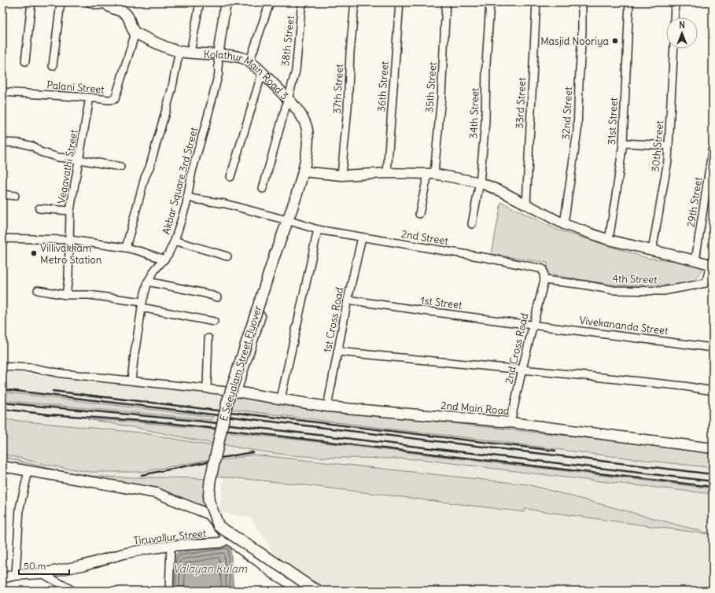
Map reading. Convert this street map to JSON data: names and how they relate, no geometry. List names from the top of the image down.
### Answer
{
  "streets": {
    "main road": ["Kolathur Main Road 3", "E Seeyalam Street Flyover"],
    "street": [
      "38th Street",
      "36th Street",
      "Palani Street",
      "35th Street",
      "37th Street",
      "33rd Street",
      "34th Street",
      "32nd Street",
      "31st Street",
      "30th Street",
      "Vegavathi Street",
      "Akbar Square 3rd Street",
      "29th Street",
      "2nd Street",
      "4th Street",
      "1st Street",
      "1st Cross Road",
      "Vivekananda Street",
      "2nd Cross Road",
      "2nd Main Road",
      "Tiruvallur Street"
    ]
  },
  "crossings": [
    ["38th Street", "Kolathur Main Road 3"],
    ["Kolathur Main Road 3", "Palani Street"],
    ["Kolathur Main Road 3", "Akbar Square 3rd Street"],
    ["Kolathur Main Road 3", "E Seeyalam Street Flyover"],
    ["Palani Street", "Vegavathi Street"],
    ["2nd Street", "4th Street"],
    ["2nd Street", "1st Cross Road"],
    ["2nd Street", "2nd Cross Road"],
    ["4th Street", "2nd Cross Road"],
    ["1st Street", "1st Cross Road"],
    ["1st Street", "Vivekananda Street"],
    ["1st Street", "2nd Cross Road"],
    ["1st Cross Road", "2nd Main Road"],
    ["Vivekananda Street", "2nd Cross Road"],
    ["2nd Cross Road", "2nd Main Road"]
  ],
  "water": ["Valayan Kulam"],
  "places": ["Masjid Nooriya", "Villivakkam Metro Station"],
  "scale_bar": "50 m",
  "north": "top"
}
